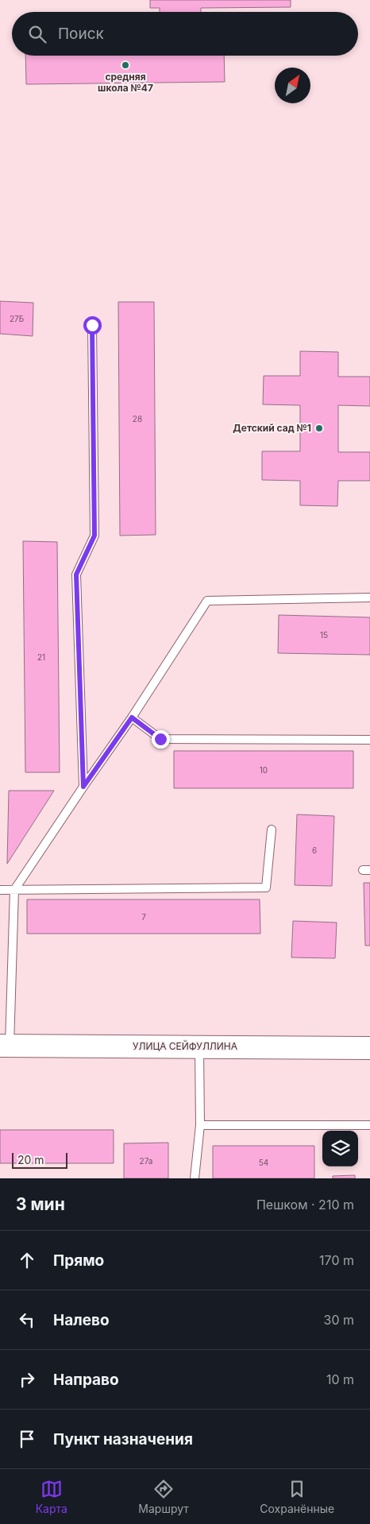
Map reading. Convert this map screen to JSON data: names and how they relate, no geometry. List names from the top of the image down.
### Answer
{
  "streets": {
    "street": ["УЛИЦА СЕЙФУЛЛИНА"]
  },
  "places": ["средняя школа №47", "Детский сад №1"],
  "house_numbers": [
    "27Б",
    "28",
    "15",
    "21",
    "10",
    "6",
    "7",
    "27а",
    "54"
  ],
  "scale_bar": "20 m",
  "north": "top right",
  "page": {
    "search": "Поиск",
    "scale": "20 m",
    "heading": ["3 мин", "Пешком · 210 m"],
    "list": [
      ["Прямо", "170 m"],
      ["Налево", "30 m"],
      ["Направо", "10 m"],
      "Пункт назначения"
    ],
    "nav": ["Карта", "Маршрут", "Сохранённые"]
  }
}
